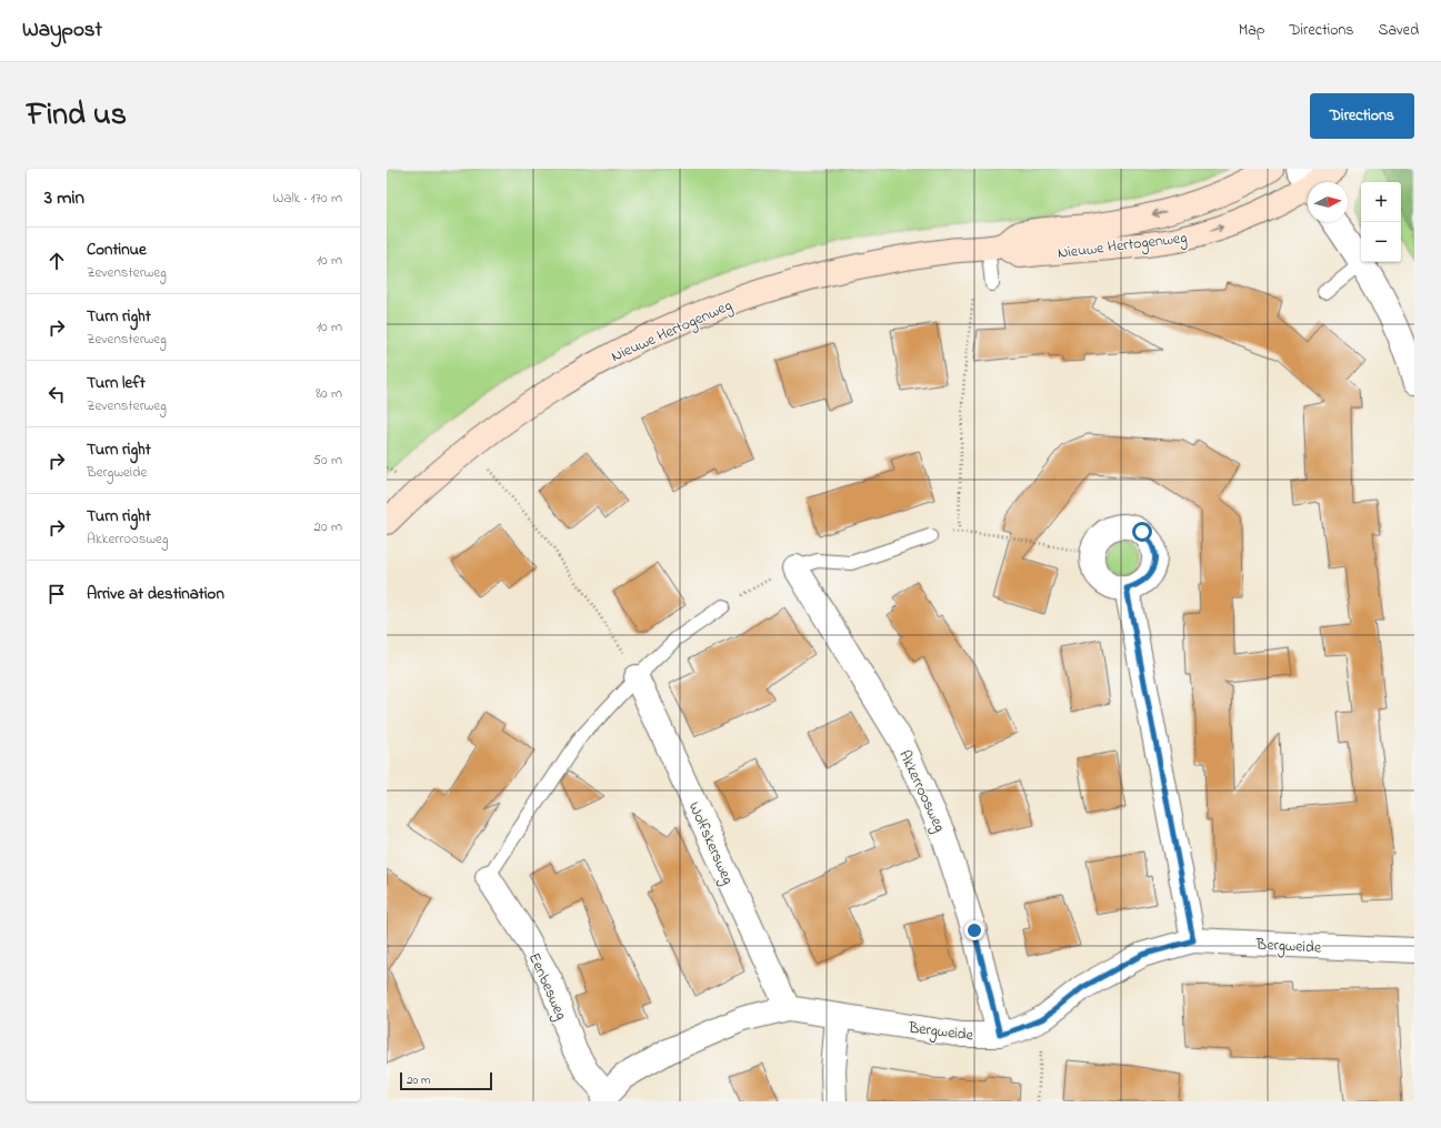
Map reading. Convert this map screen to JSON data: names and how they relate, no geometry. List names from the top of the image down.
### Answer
{
  "streets": {
    "main road": ["Nieuwe Hertogenweg"],
    "street": [
      "Akkerroosweg",
      "Wolfskersweg",
      "Bergweide",
      "Eenbesweg"
    ]
  },
  "crossings": [
    ["Akkerroosweg", "Bergweide"],
    ["Wolfskersweg", "Bergweide"],
    ["Bergweide", "Eenbesweg"]
  ],
  "scale_bar": "20 m",
  "north": "right",
  "page": {
    "header": "Waypost",
    "nav": ["Map", "Directions", "Saved"],
    "title": "Find us",
    "buttons": "Directions",
    "heading": ["3 min", "Walk · 170 m"],
    "map_buttons": ["+", "−"],
    "list": [
      ["Continue", "Zevensterweg", "10 m"],
      ["Turn right", "Zevensterweg", "10 m"],
      ["Turn left", "Zevensterweg", "80 m"],
      ["Turn right", "Bergweide", "50 m"],
      ["Turn right", "Akkerroosweg", "20 m"],
      "Arrive at destination"
    ],
    "scale": "20 m"
  }
}
